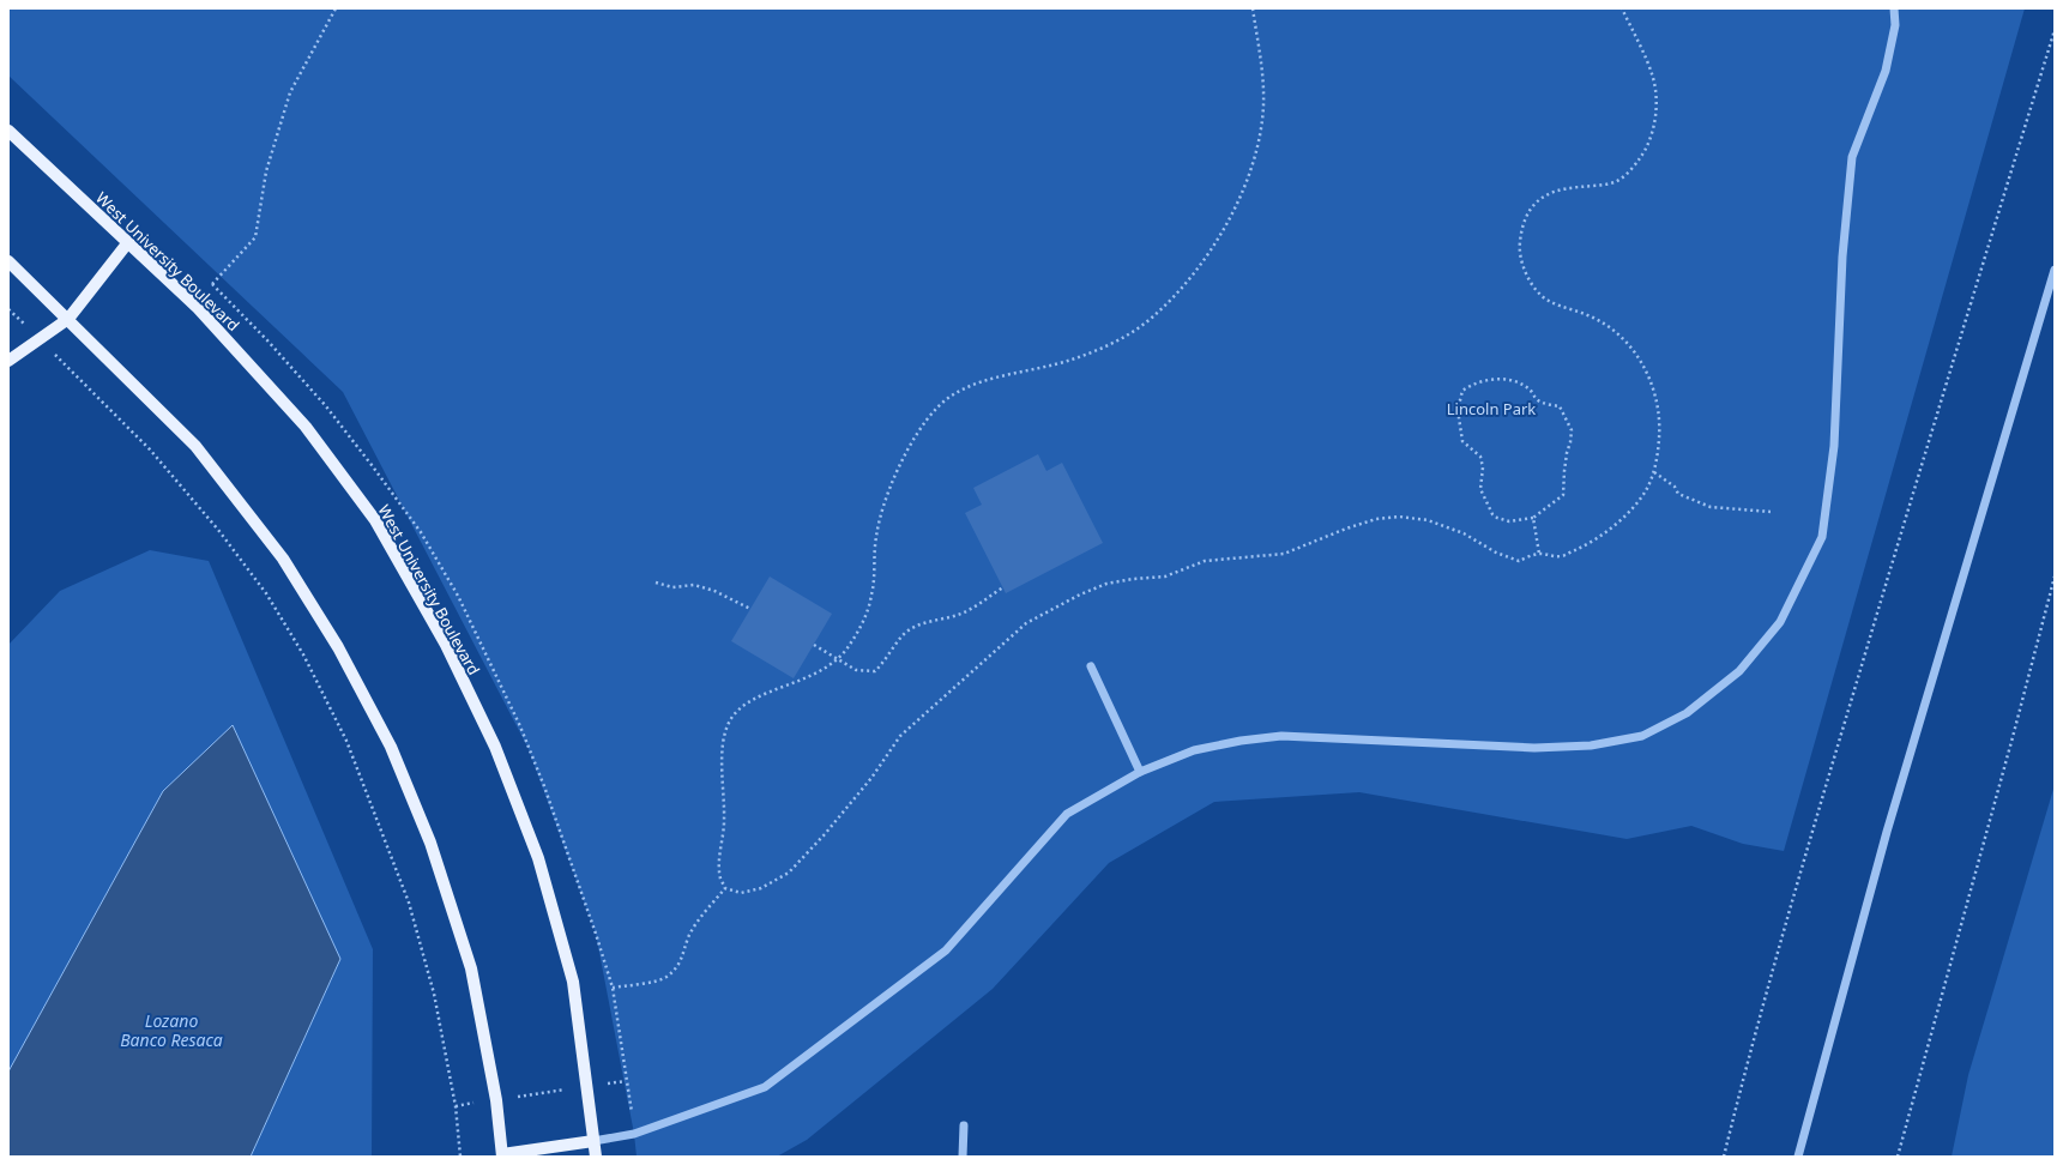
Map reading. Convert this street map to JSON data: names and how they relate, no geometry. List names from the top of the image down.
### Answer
{
  "streets": {
    "main road": ["West University Boulevard"]
  },
  "water": ["Lozano Banco Resaca"],
  "parks": ["Lincoln Park"]
}
